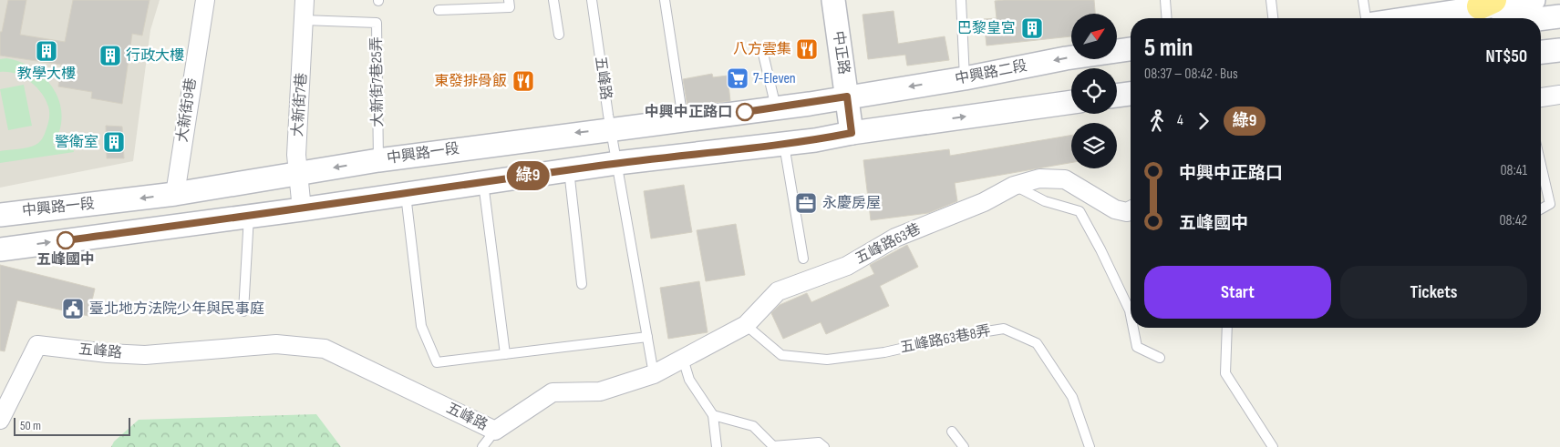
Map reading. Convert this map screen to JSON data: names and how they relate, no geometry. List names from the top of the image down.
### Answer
{
  "streets": {
    "street": [
      "中正路",
      "中興路二段",
      "五峰路",
      "大新街7巷",
      "大新街9巷",
      "中興路一段",
      "五峰路63巷"
    ],
    "lane": ["大新街7巷25弄", "五峰路63巷8弄"]
  },
  "crossings": [
    ["中正路", "中興路二段"],
    ["中正路", "中興路一段"],
    ["中興路二段", "中興路一段"],
    ["五峰路", "中興路一段"],
    ["五峰路", "五峰路63巷"],
    ["大新街7巷25弄", "大新街7巷"],
    ["大新街7巷25弄", "中興路一段"],
    ["大新街7巷", "中興路一段"],
    ["大新街9巷", "中興路一段"],
    ["五峰路63巷", "五峰路63巷8弄"]
  ],
  "places": {
    "building": [
      "巴黎皇宮",
      "教學大樓",
      "行政大樓",
      "警衛室"
    ],
    "restaurant": ["八方雲集", "東發排骨飯"],
    "supermarket": ["7-Eleven"],
    "other": ["中興中正路口", "五峰國中"],
    "office": ["永慶房屋"],
    "public building": ["臺北地方法院少年與民事庭"]
  },
  "lines": ["bus line 綠9"],
  "scale_bar": "50 m",
  "north": "top right",
  "page": {
    "on_map": "綠9",
    "heading": ["5 min", "08:37 – 08:42 · Bus", "NT$50"],
    "legs": ["4", "綠9"],
    "list": [
      {
        "name": "中興中正路口",
        "value": "08:41"
      },
      {
        "name": "五峰國中",
        "value": "08:42"
      }
    ],
    "buttons": ["Start", "Tickets"],
    "scale": "50 m"
  }
}
